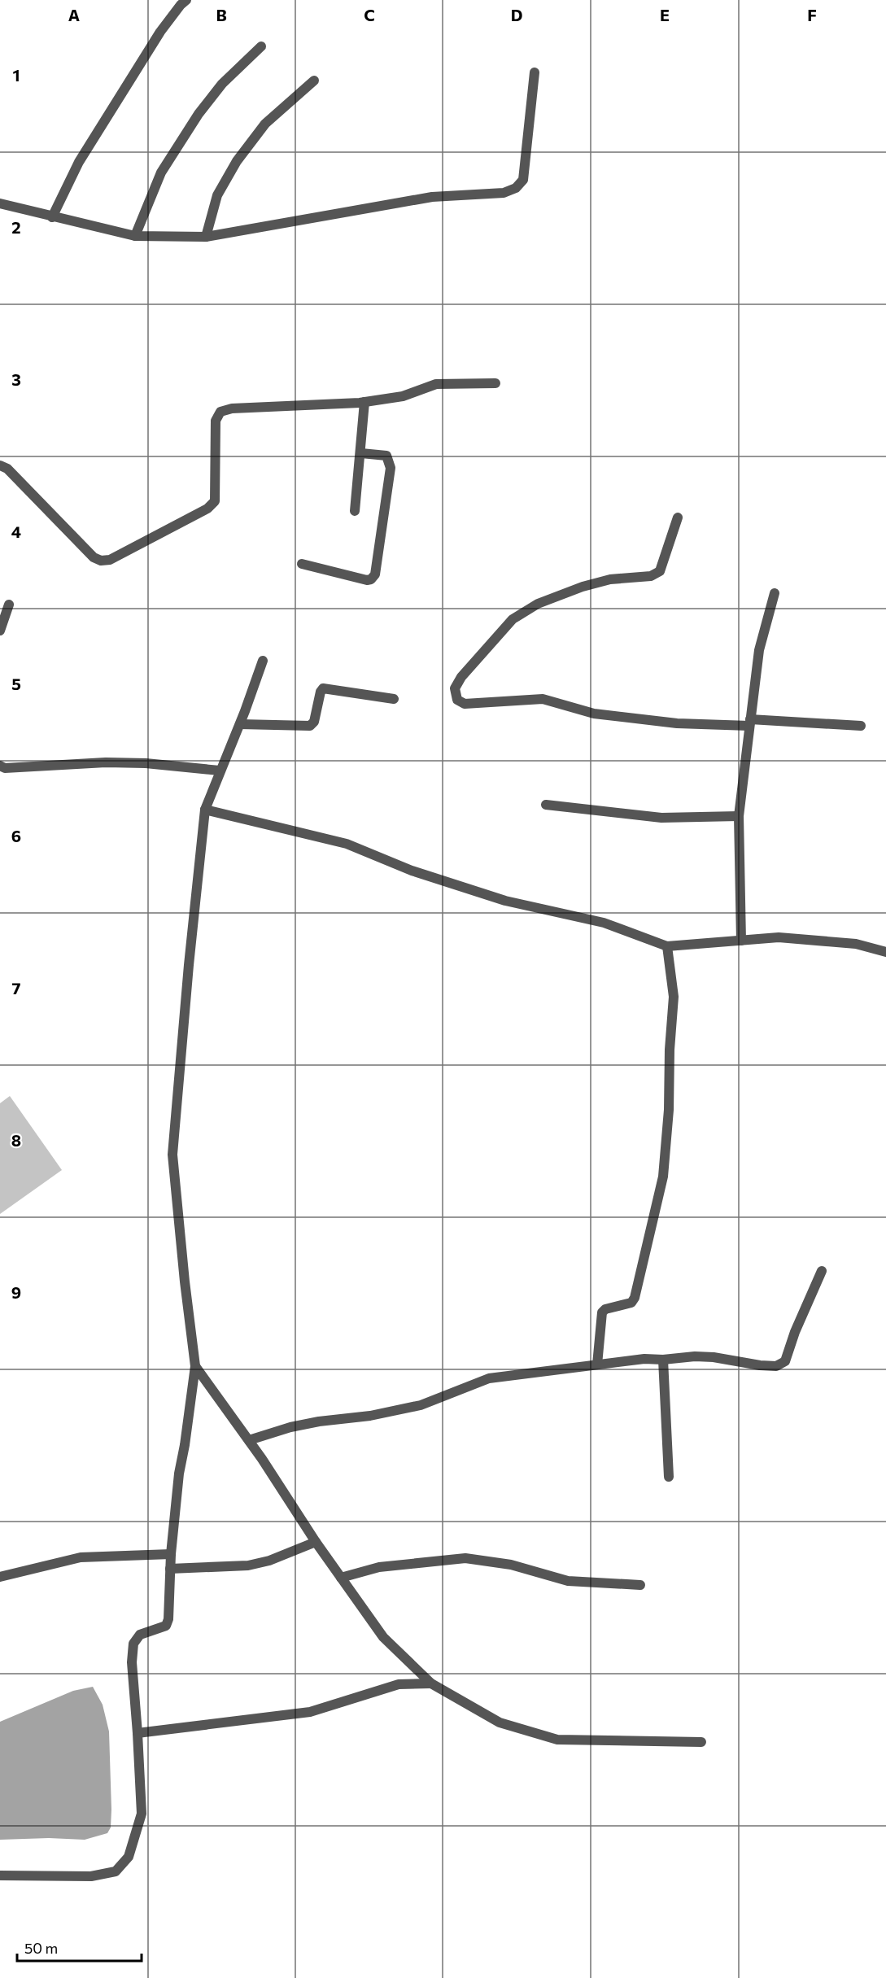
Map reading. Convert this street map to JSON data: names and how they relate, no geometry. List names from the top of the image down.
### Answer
{
  "scale_bar": "50 m",
  "grid": {
    "columns": [
      "A",
      "B",
      "C",
      "D",
      "E",
      "F"
    ],
    "rows": [
      "1",
      "2",
      "3",
      "4",
      "5",
      "6",
      "7",
      "8",
      "9"
    ]
  }
}
